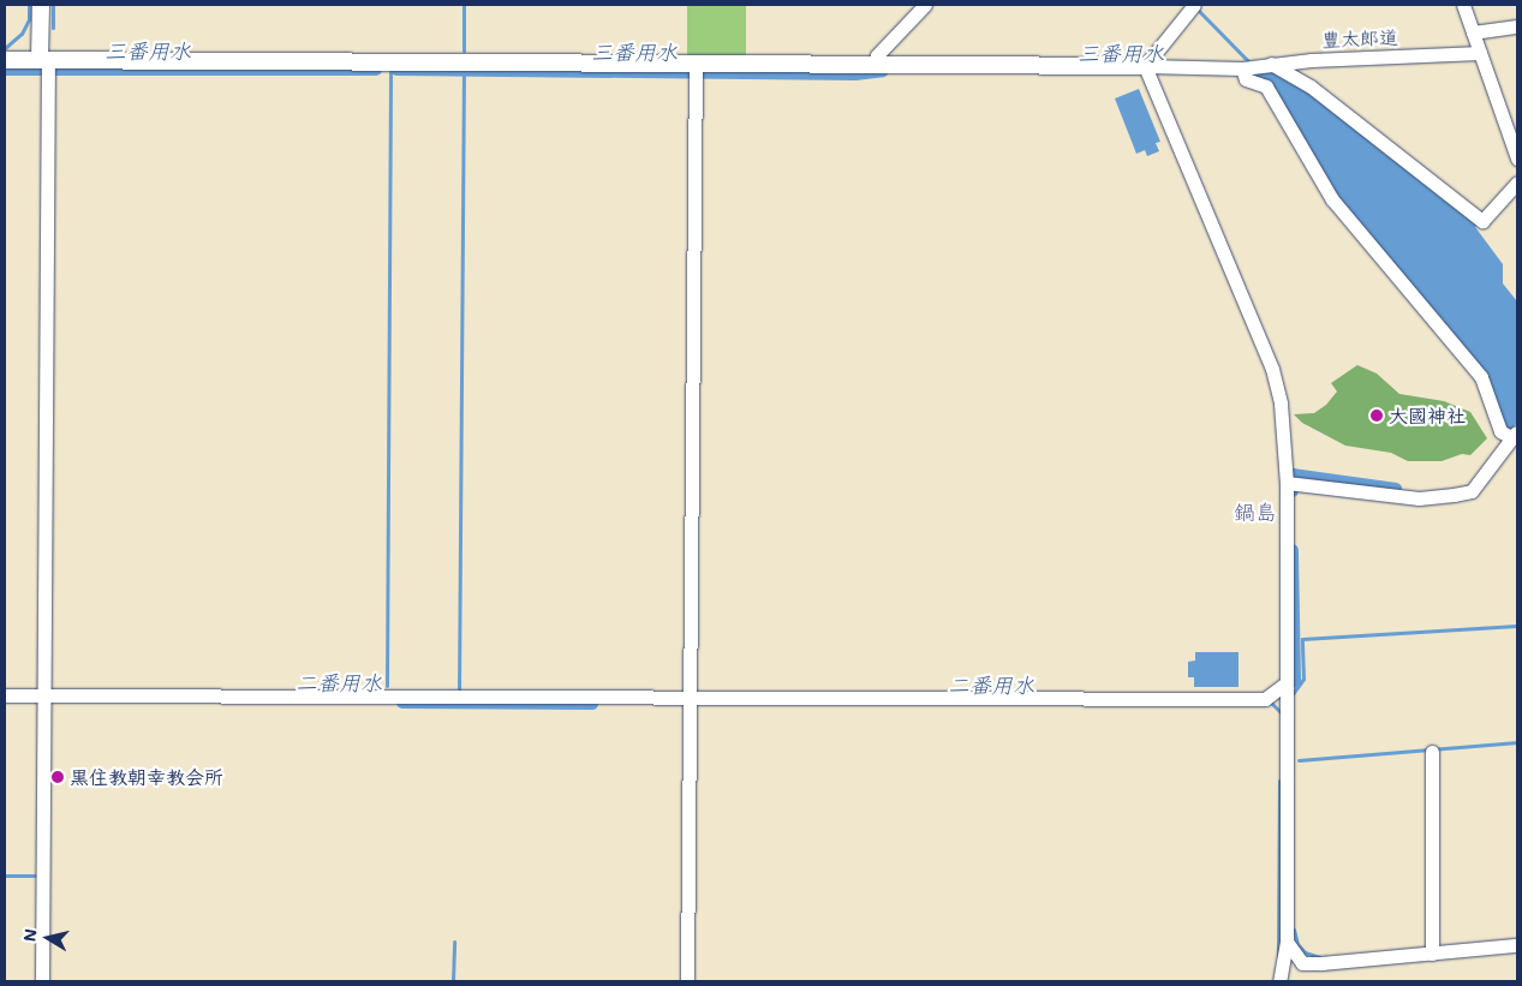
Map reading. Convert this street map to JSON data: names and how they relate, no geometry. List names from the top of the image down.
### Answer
{
  "streets": {
    "street": ["豊太郎道"]
  },
  "districts": ["鍋島"],
  "water": ["三番用水", "二番用水"],
  "places": ["大國神社", "黒住教朝幸教会所"],
  "north": "left"
}
